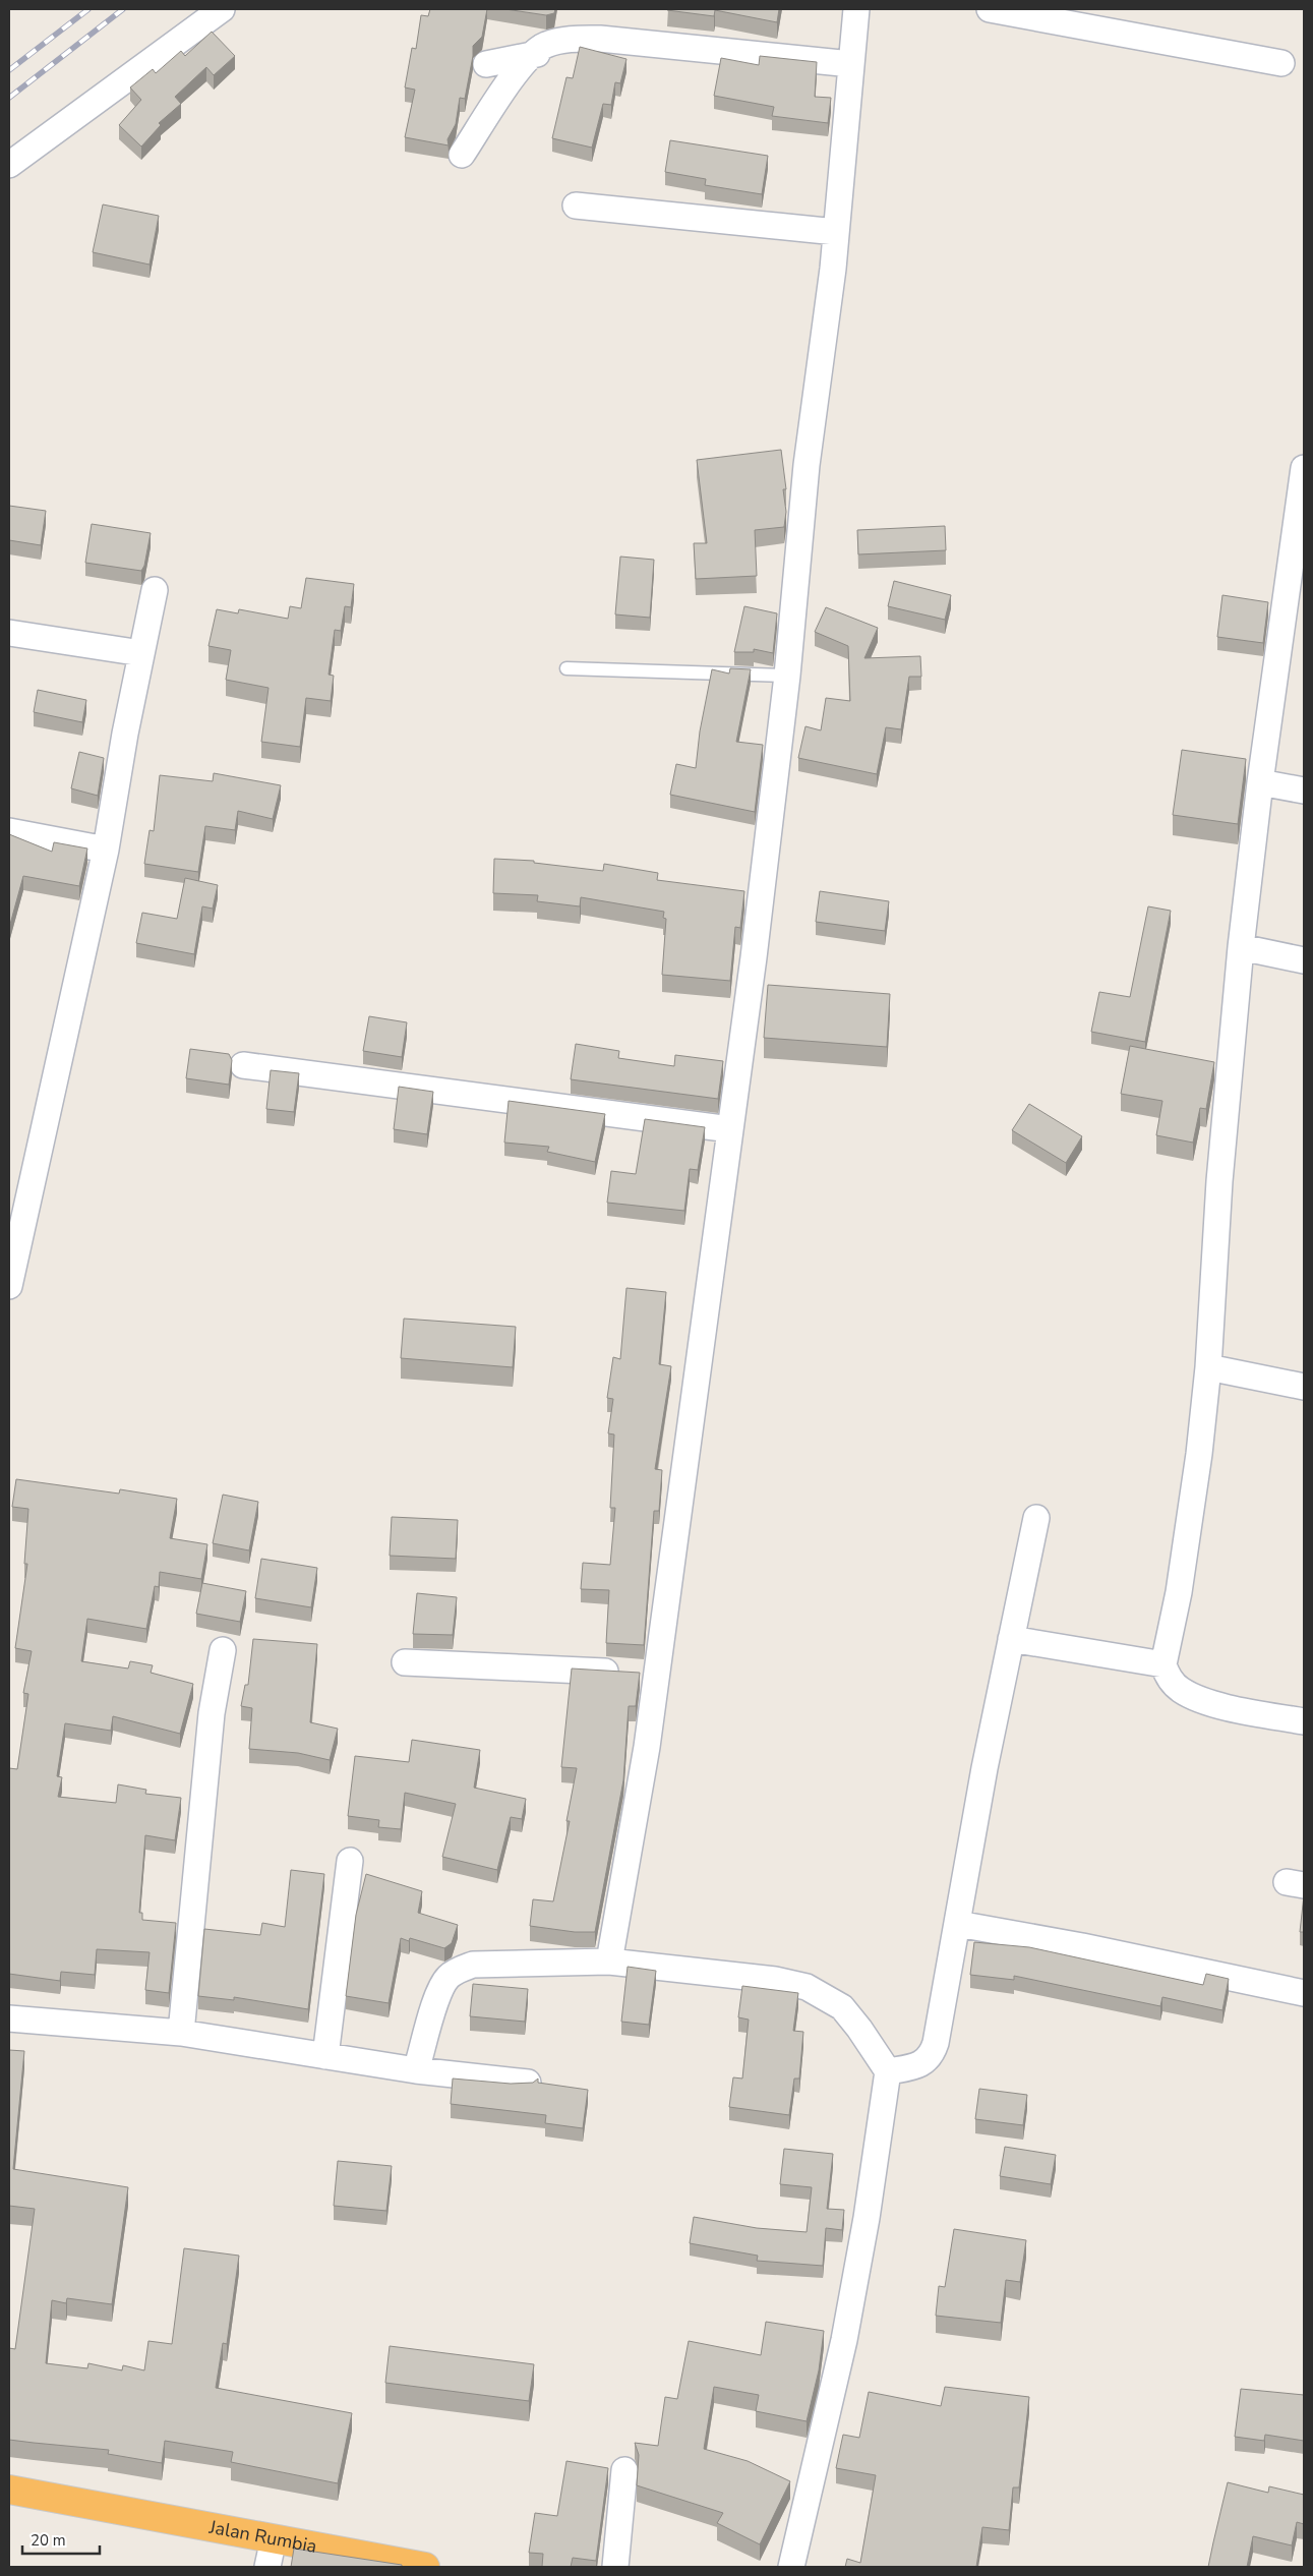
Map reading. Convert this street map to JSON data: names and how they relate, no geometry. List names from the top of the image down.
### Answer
{
  "streets": {
    "highway": ["Jalan Rumbia"]
  },
  "scale_bar": "20 m"
}
